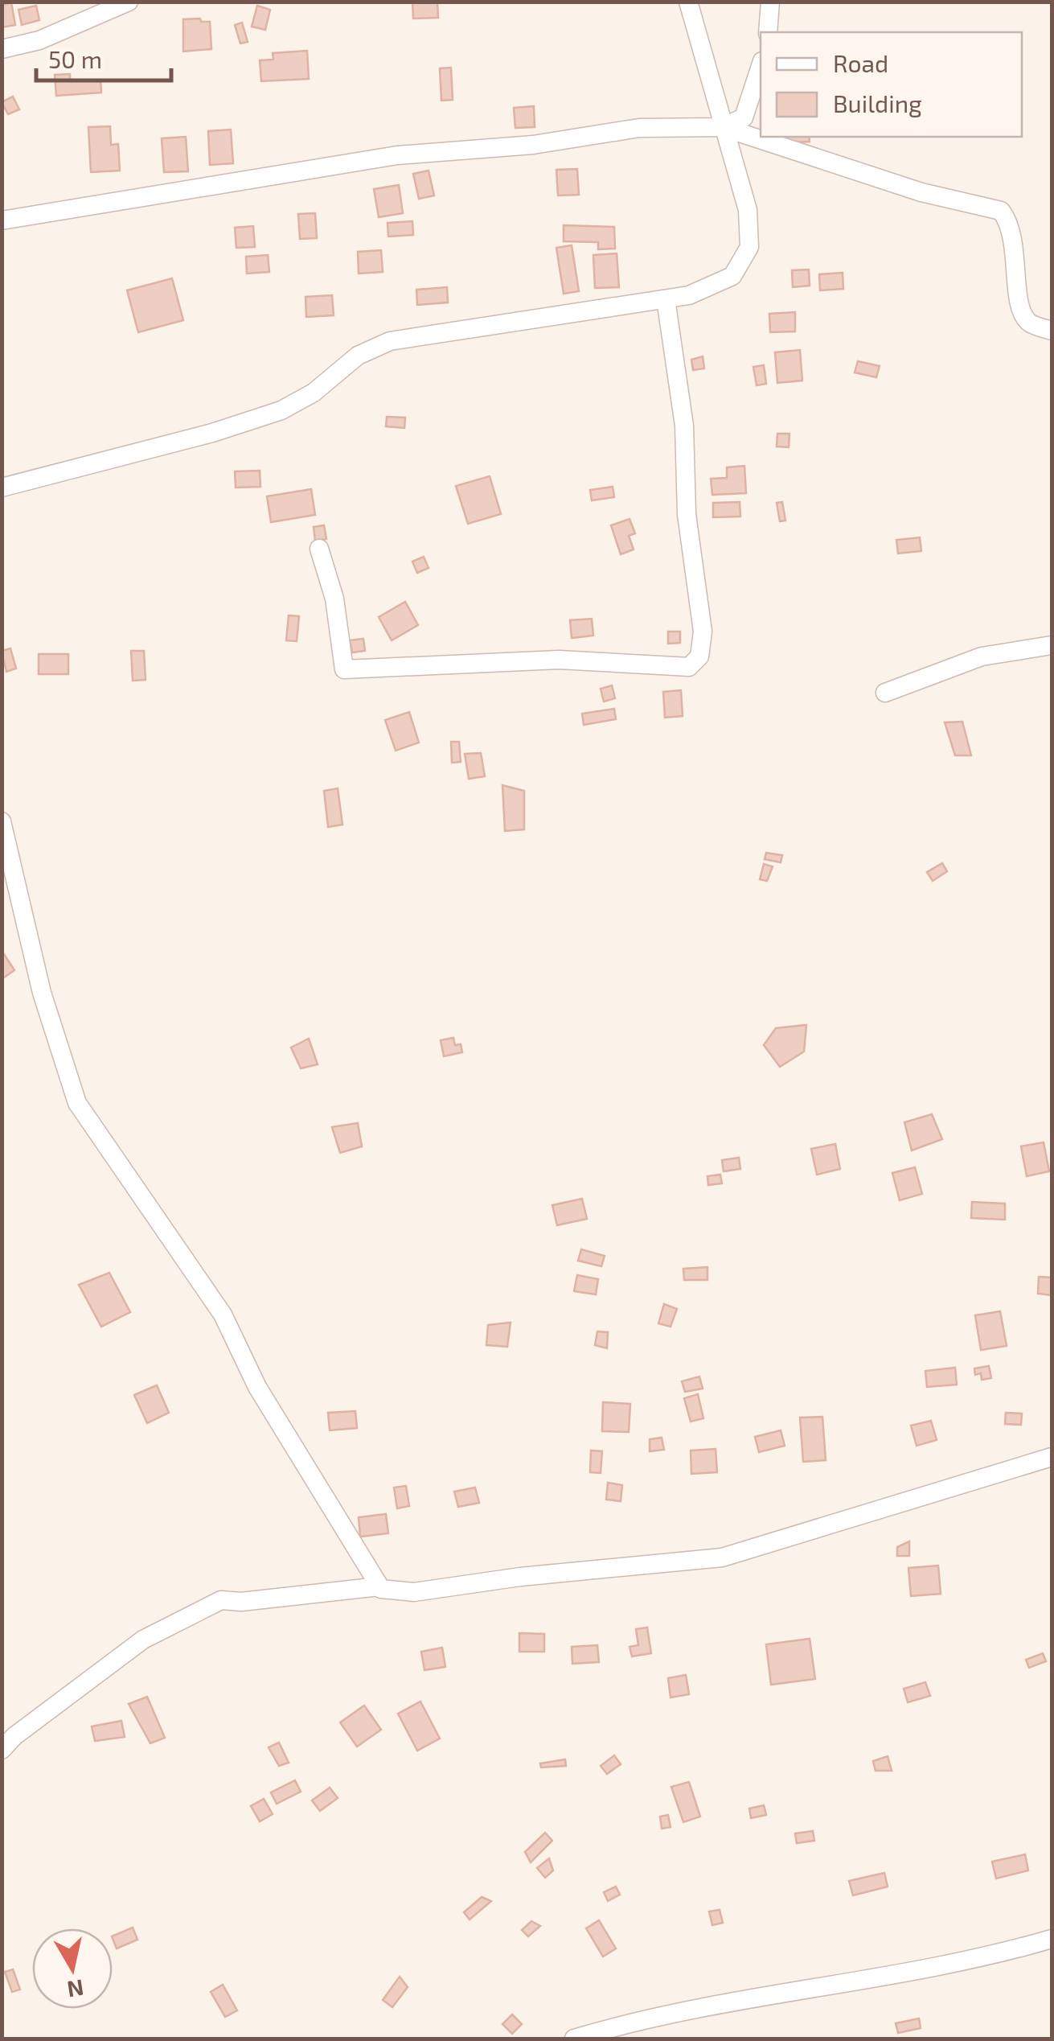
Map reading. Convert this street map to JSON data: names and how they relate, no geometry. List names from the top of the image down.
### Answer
{
  "legend": ["Road", "Building"],
  "scale_bar": "50 m",
  "north": "bottom"
}
